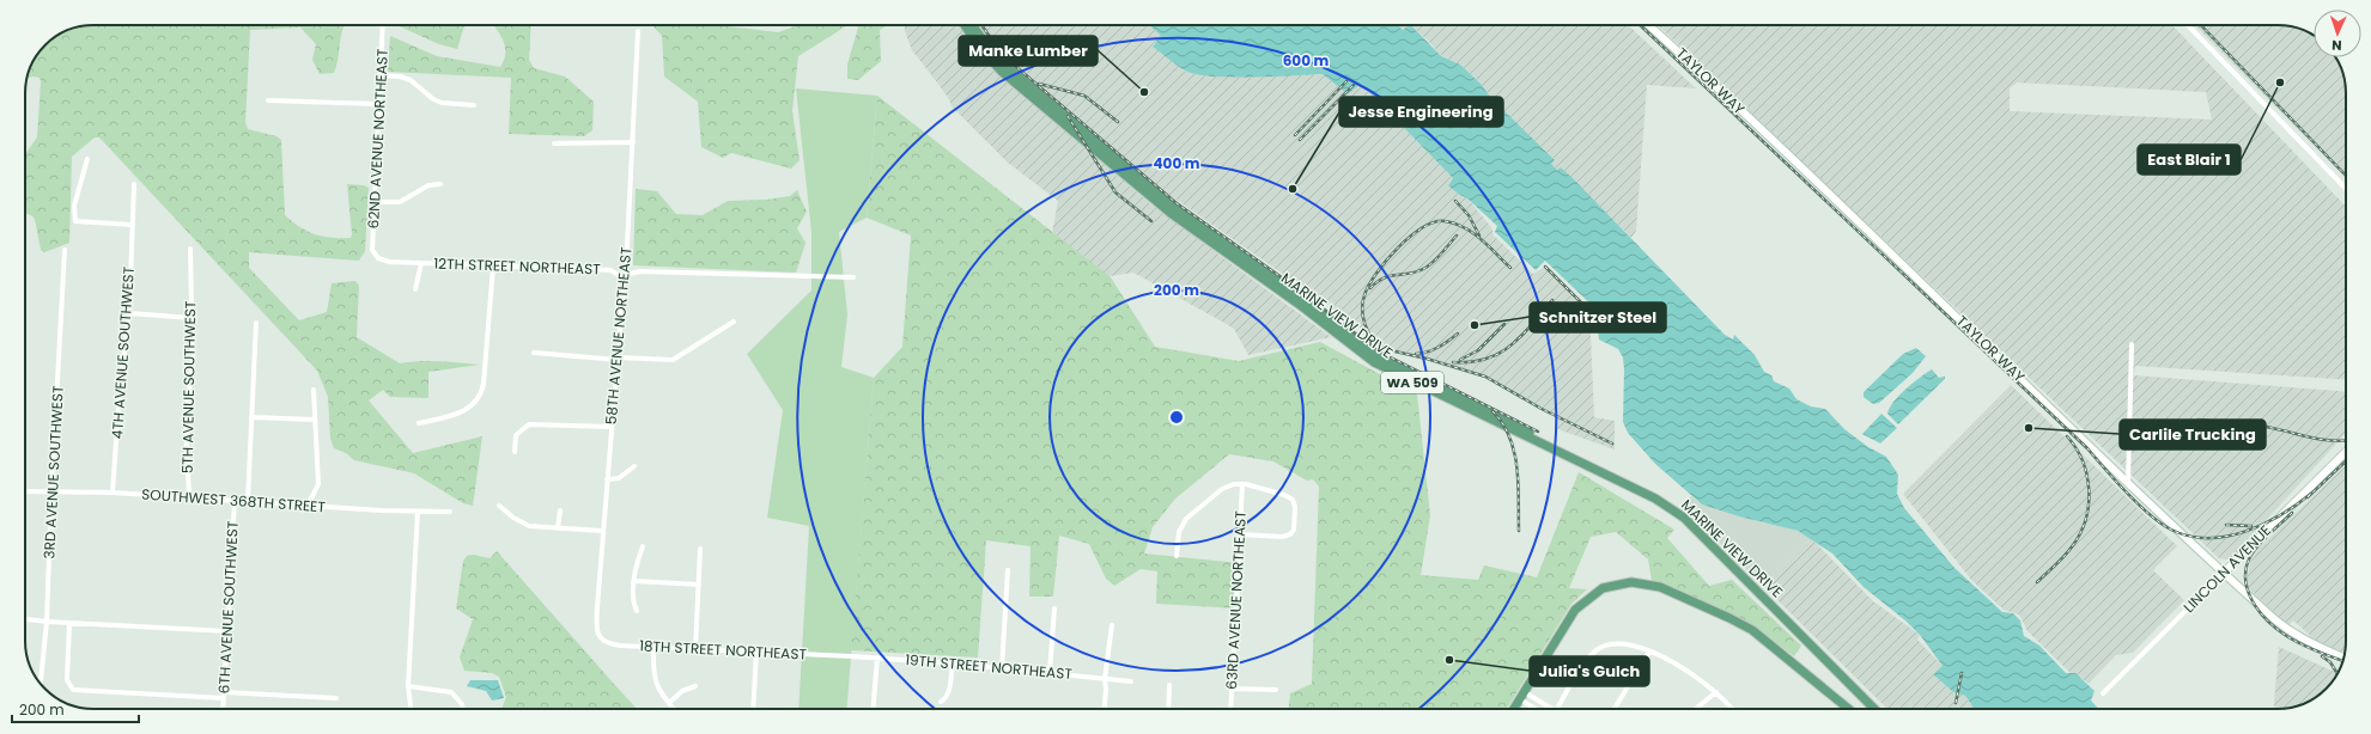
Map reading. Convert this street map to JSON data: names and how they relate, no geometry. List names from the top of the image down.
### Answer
{
  "streets": {
    "main road": ["MARINE VIEW DRIVE", "WA 509"],
    "street": [
      "TAYLOR WAY",
      "62ND AVENUE NORTHEAST",
      "12TH STREET NORTHEAST",
      "58TH AVENUE NORTHEAST",
      "4TH AVENUE SOUTHWEST",
      "5TH AVENUE SOUTHWEST",
      "3RD AVENUE SOUTHWEST",
      "SOUTHWEST 368TH STREET",
      "LINCOLN AVENUE",
      "63RD AVENUE NORTHEAST",
      "6TH AVENUE SOUTHWEST",
      "18TH STREET NORTHEAST",
      "19TH STREET NORTHEAST"
    ]
  },
  "crossings": [
    ["TAYLOR WAY", "LINCOLN AVENUE"],
    ["62ND AVENUE NORTHEAST", "12TH STREET NORTHEAST"],
    ["12TH STREET NORTHEAST", "58TH AVENUE NORTHEAST"],
    ["58TH AVENUE NORTHEAST", "18TH STREET NORTHEAST"],
    ["4TH AVENUE SOUTHWEST", "SOUTHWEST 368TH STREET"],
    ["5TH AVENUE SOUTHWEST", "SOUTHWEST 368TH STREET"],
    ["3RD AVENUE SOUTHWEST", "SOUTHWEST 368TH STREET"],
    ["SOUTHWEST 368TH STREET", "6TH AVENUE SOUTHWEST"],
    ["18TH STREET NORTHEAST", "19TH STREET NORTHEAST"]
  ],
  "places": [
    "East Blair 1",
    "Manke Lumber",
    "Jesse Engineering",
    "Schnitzer Steel",
    "Carlile Trucking",
    "Julia's Gulch"
  ],
  "scale_bar": "200 m",
  "north": "bottom",
  "rings": ["600 m", "400 m", "200 m"]
}
